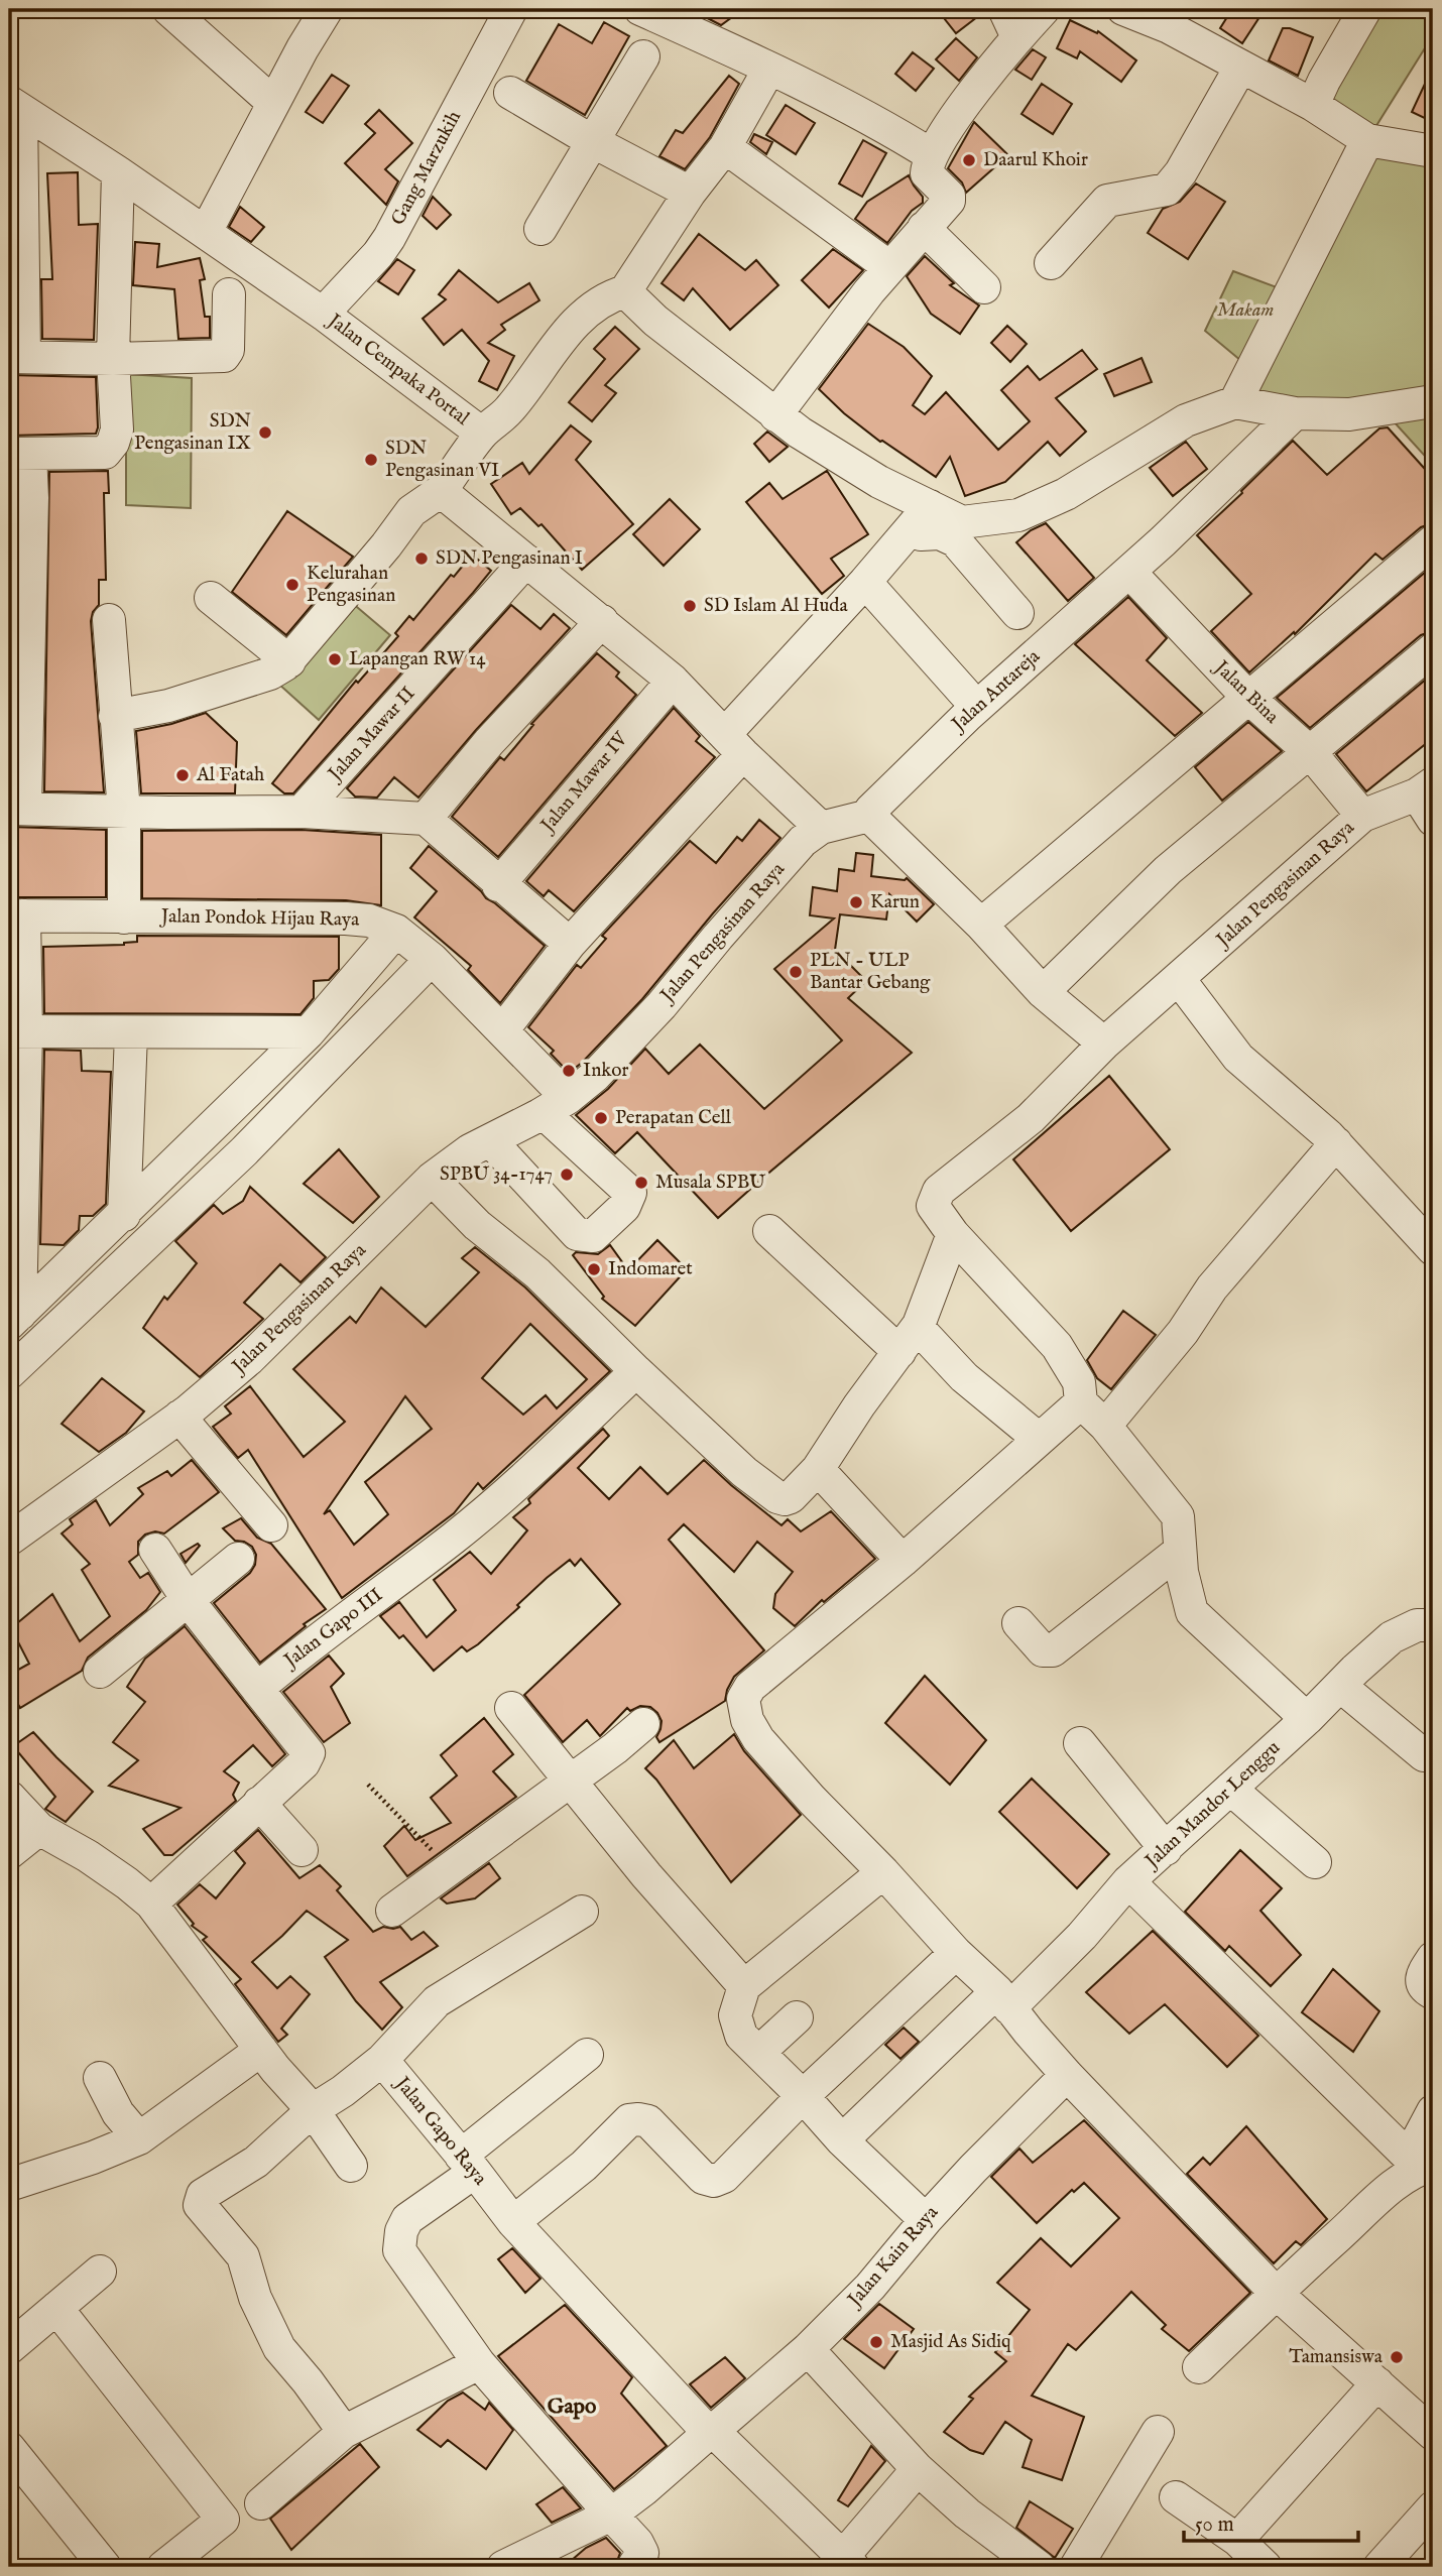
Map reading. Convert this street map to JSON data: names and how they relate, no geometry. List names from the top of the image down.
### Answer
{
  "streets": {
    "street": [
      "Gang Marzukih",
      "Jalan Cempaka Portal",
      "Jalan Antareja",
      "Jalan Bina",
      "Jalan Mawar II",
      "Jalan Mawar IV",
      "Jalan Pengasinan Raya",
      "Jalan Pondok Hijau Raya",
      "Jalan Gapo III",
      "Jalan Mandor Lenggu",
      "Jalan Gapo Raya",
      "Jalan Kain Raya"
    ]
  },
  "crossings": [
    ["Gang Marzukih", "Jalan Cempaka Portal"],
    ["Jalan Antareja", "Jalan Bina"],
    ["Jalan Antareja", "Jalan Pengasinan Raya"],
    ["Jalan Bina", "Jalan Pengasinan Raya"],
    ["Jalan Pengasinan Raya", "Jalan Pondok Hijau Raya"],
    ["Jalan Gapo Raya", "Jalan Kain Raya"]
  ],
  "districts": ["Gapo"],
  "parks": ["Makam"],
  "places": [
    "Daarul Khoir",
    "SDN Pengasinan IX",
    "SDN Pengasinan VI",
    "SDN Pengasinan I",
    "Kelurahan Pengasinan",
    "SD Islam Al Huda",
    "Lapangan RW 14",
    "Al Fatah",
    "Karun",
    "PLN - ULP Bantar Gebang",
    "Inkor",
    "Perapatan Cell",
    "SPBU 34-1747",
    "Musala SPBU",
    "Indomaret",
    "Masjid As Sidiq",
    "Tamansiswa"
  ],
  "scale_bar": "50 m"
}
